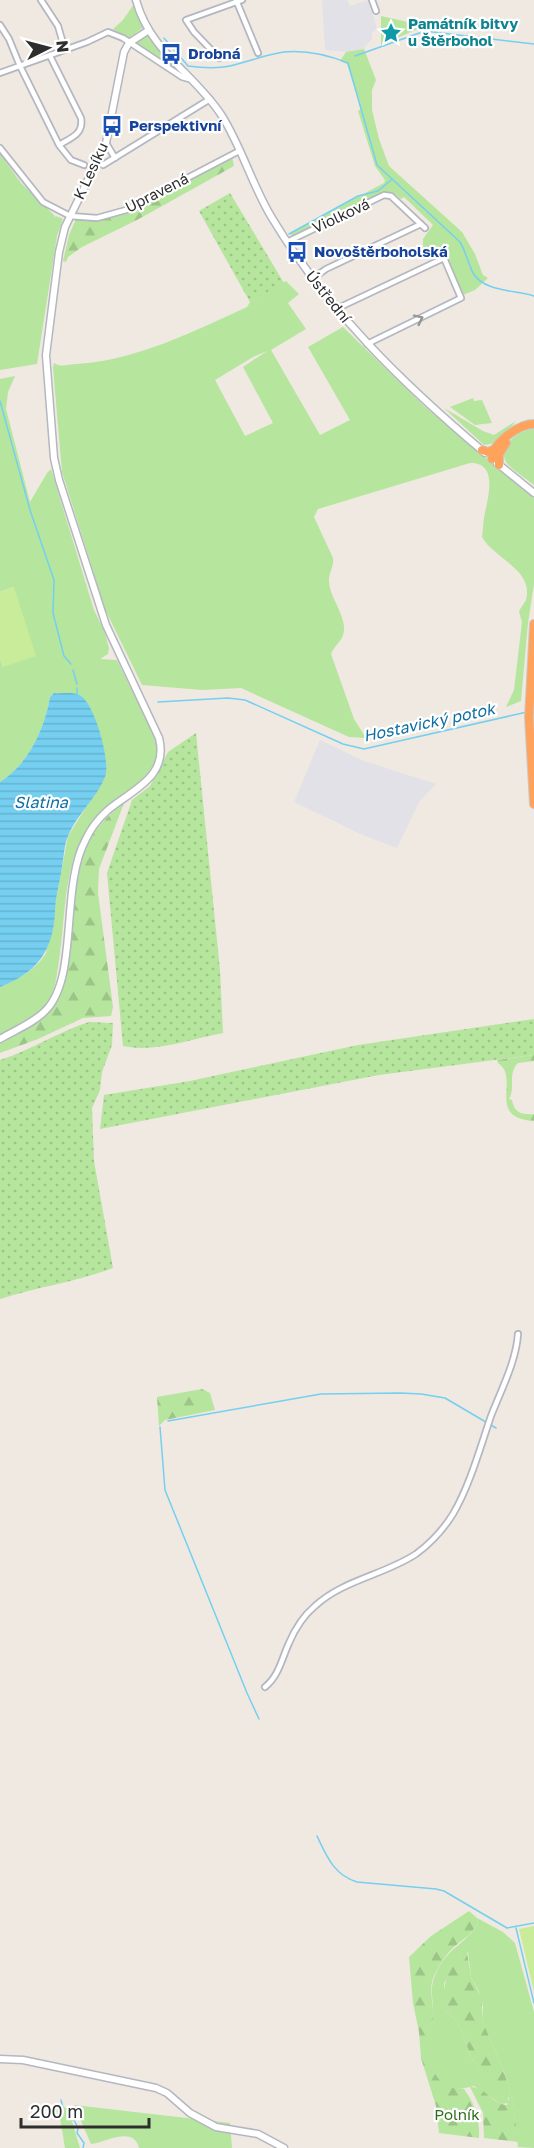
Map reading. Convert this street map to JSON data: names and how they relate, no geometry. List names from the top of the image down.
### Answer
{
  "streets": {
    "street": [
      "K Lesíku",
      "Upravená",
      "Violková",
      "Ústřední"
    ]
  },
  "crossings": [
    ["K Lesíku", "Upravená"],
    ["Upravená", "Ústřední"],
    ["Violková", "Ústřední"]
  ],
  "water": ["Hostavický potok", "Slatina"],
  "parks": ["Polník"],
  "places": {
    "place": ["Památník bitvy u Štěrbohol"],
    "bus stop": ["Drobná", "Perspektivní", "Novoštěrboholská"]
  },
  "scale_bar": "200 m",
  "north": "right"
}
